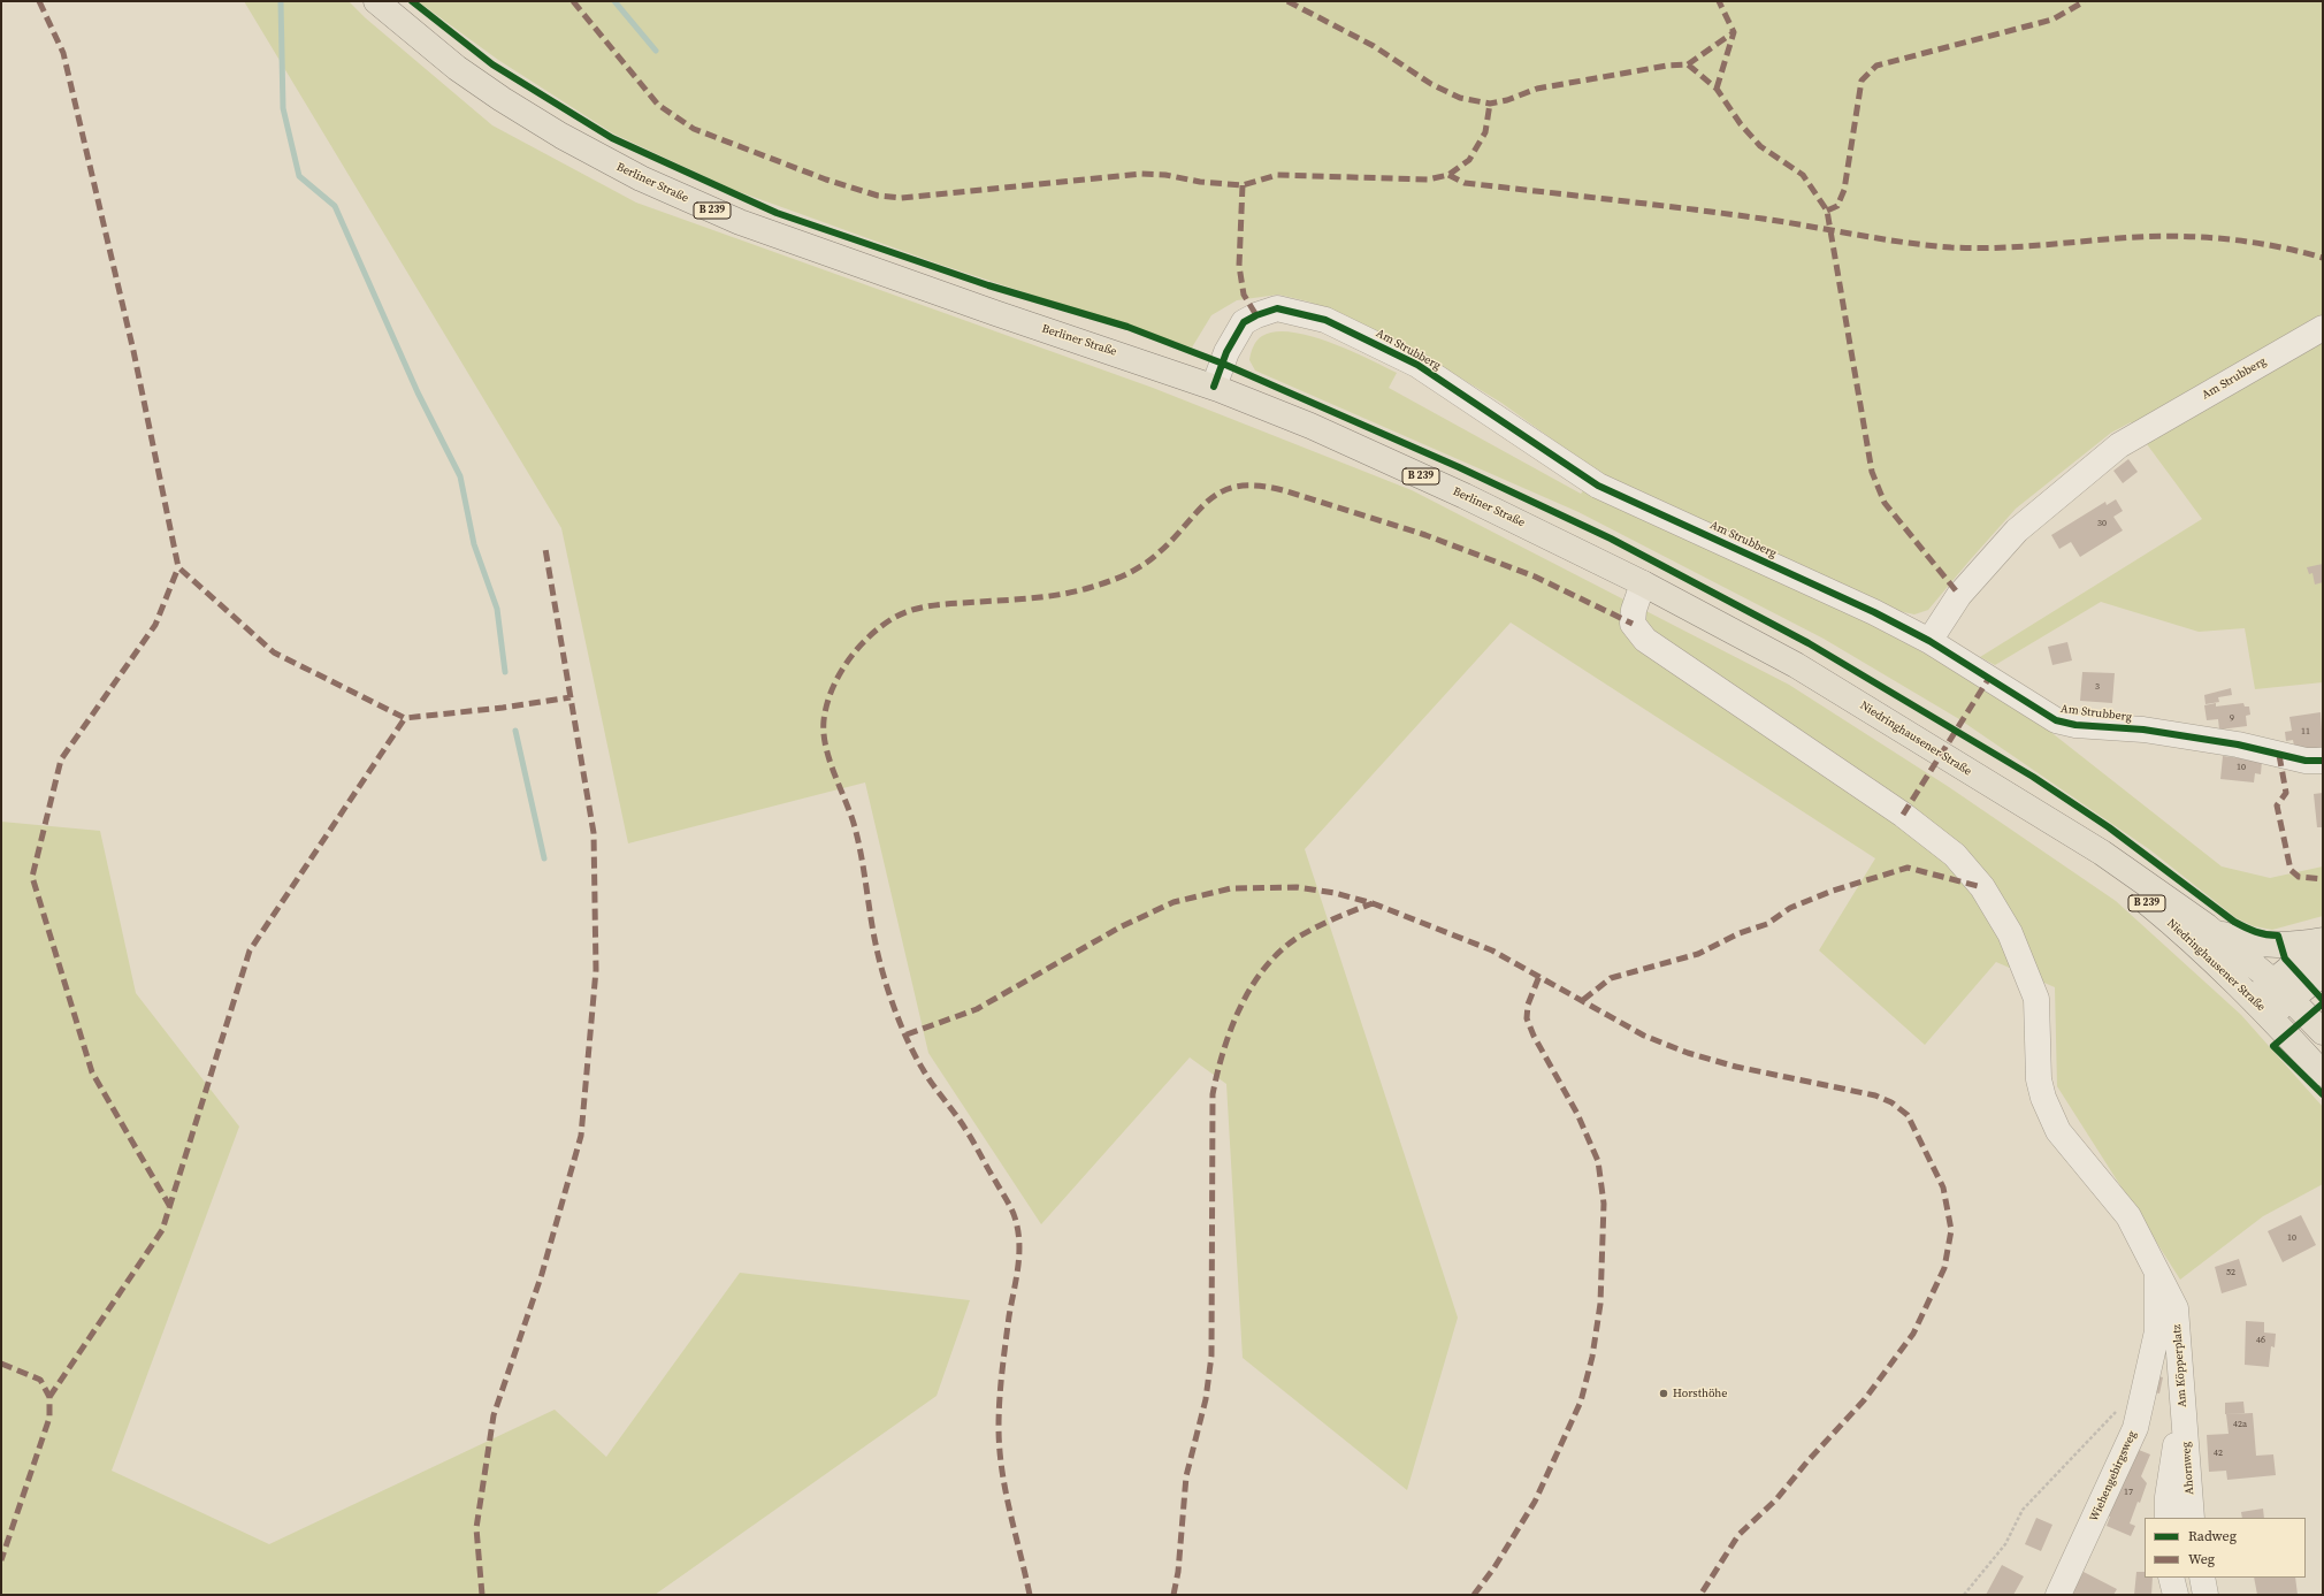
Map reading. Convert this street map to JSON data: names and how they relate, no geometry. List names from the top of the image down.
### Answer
{
  "streets": {
    "main road": ["Berliner Straße", "B 239", "Niedringhausener Straße"],
    "street": [
      "Am Strubberg",
      "Am Köpperplatz",
      "Ahornweg",
      "Wiehengebirgsweg"
    ]
  },
  "crossings": [
    ["Berliner Straße", "Am Strubberg"],
    ["Berliner Straße", "Niedringhausener Straße"],
    ["Berliner Straße", "Am Köpperplatz"],
    ["B 239", "Niedringhausener Straße"],
    ["Am Köpperplatz", "Ahornweg"],
    ["Am Köpperplatz", "Wiehengebirgsweg"]
  ],
  "places": ["Horsthöhe"],
  "house_numbers": [
    "30",
    "3",
    "9",
    "11",
    "10",
    "10",
    "52",
    "46",
    "42a",
    "42",
    "17"
  ],
  "legend": ["Radweg", "Weg"]
}
